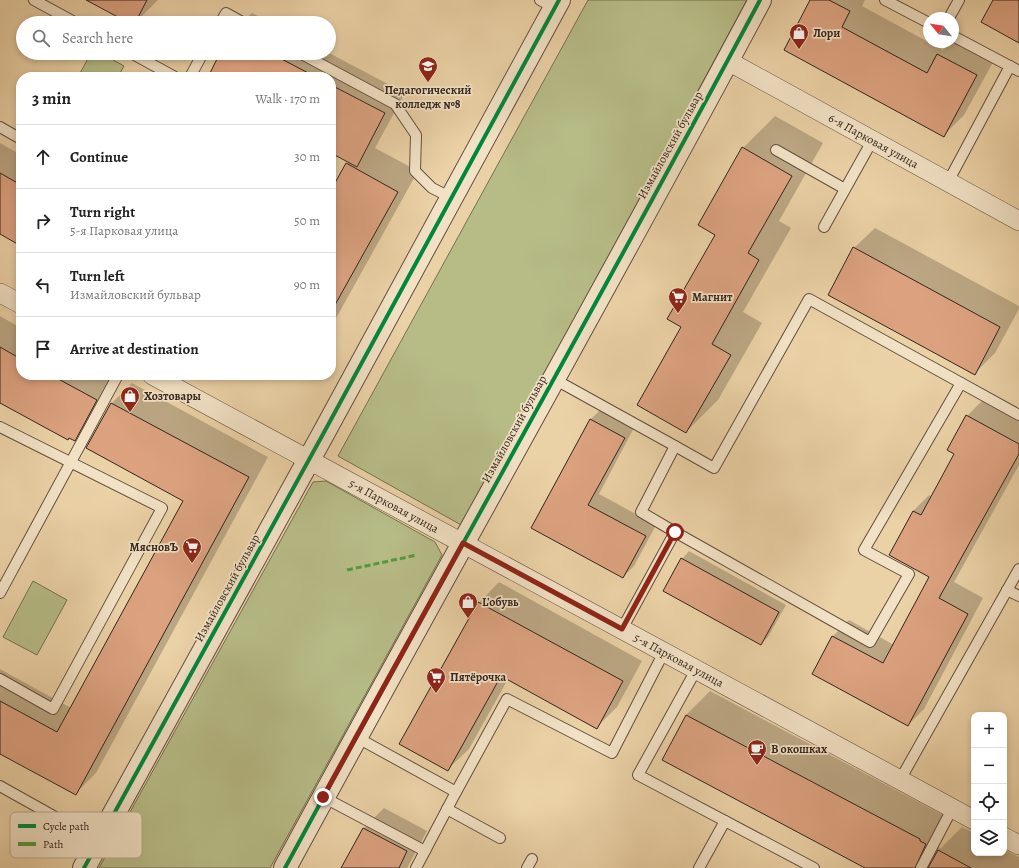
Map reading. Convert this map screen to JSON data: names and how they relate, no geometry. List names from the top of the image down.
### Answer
{
  "streets": {
    "street": ["6-я Парковая улица", "Измайловский бульвар", "5-я Парковая улица"]
  },
  "crossings": [
    ["6-я Парковая улица", "Измайловский бульвар"],
    ["Измайловский бульвар", "5-я Парковая улица"]
  ],
  "places": {
    "shop": ["Лори", "Хозтовары", "L'обувь"],
    "school or university": ["Педагогический колледж №8"],
    "supermarket": ["Магнит", "МясновЪ", "Пятёрочка"],
    "cafe": ["В окошках"]
  },
  "legend": ["Cycle path", "Path"],
  "north": "top left",
  "page": {
    "search": "Search here",
    "heading": ["3 min", "Walk · 170 m"],
    "list": [
      ["Continue", "30 m"],
      ["Turn right", "5-я Парковая улица", "50 m"],
      ["Turn left", "Измайловский бульвар", "90 m"],
      "Arrive at destination"
    ],
    "map_buttons": ["+", "−"]
  }
}
